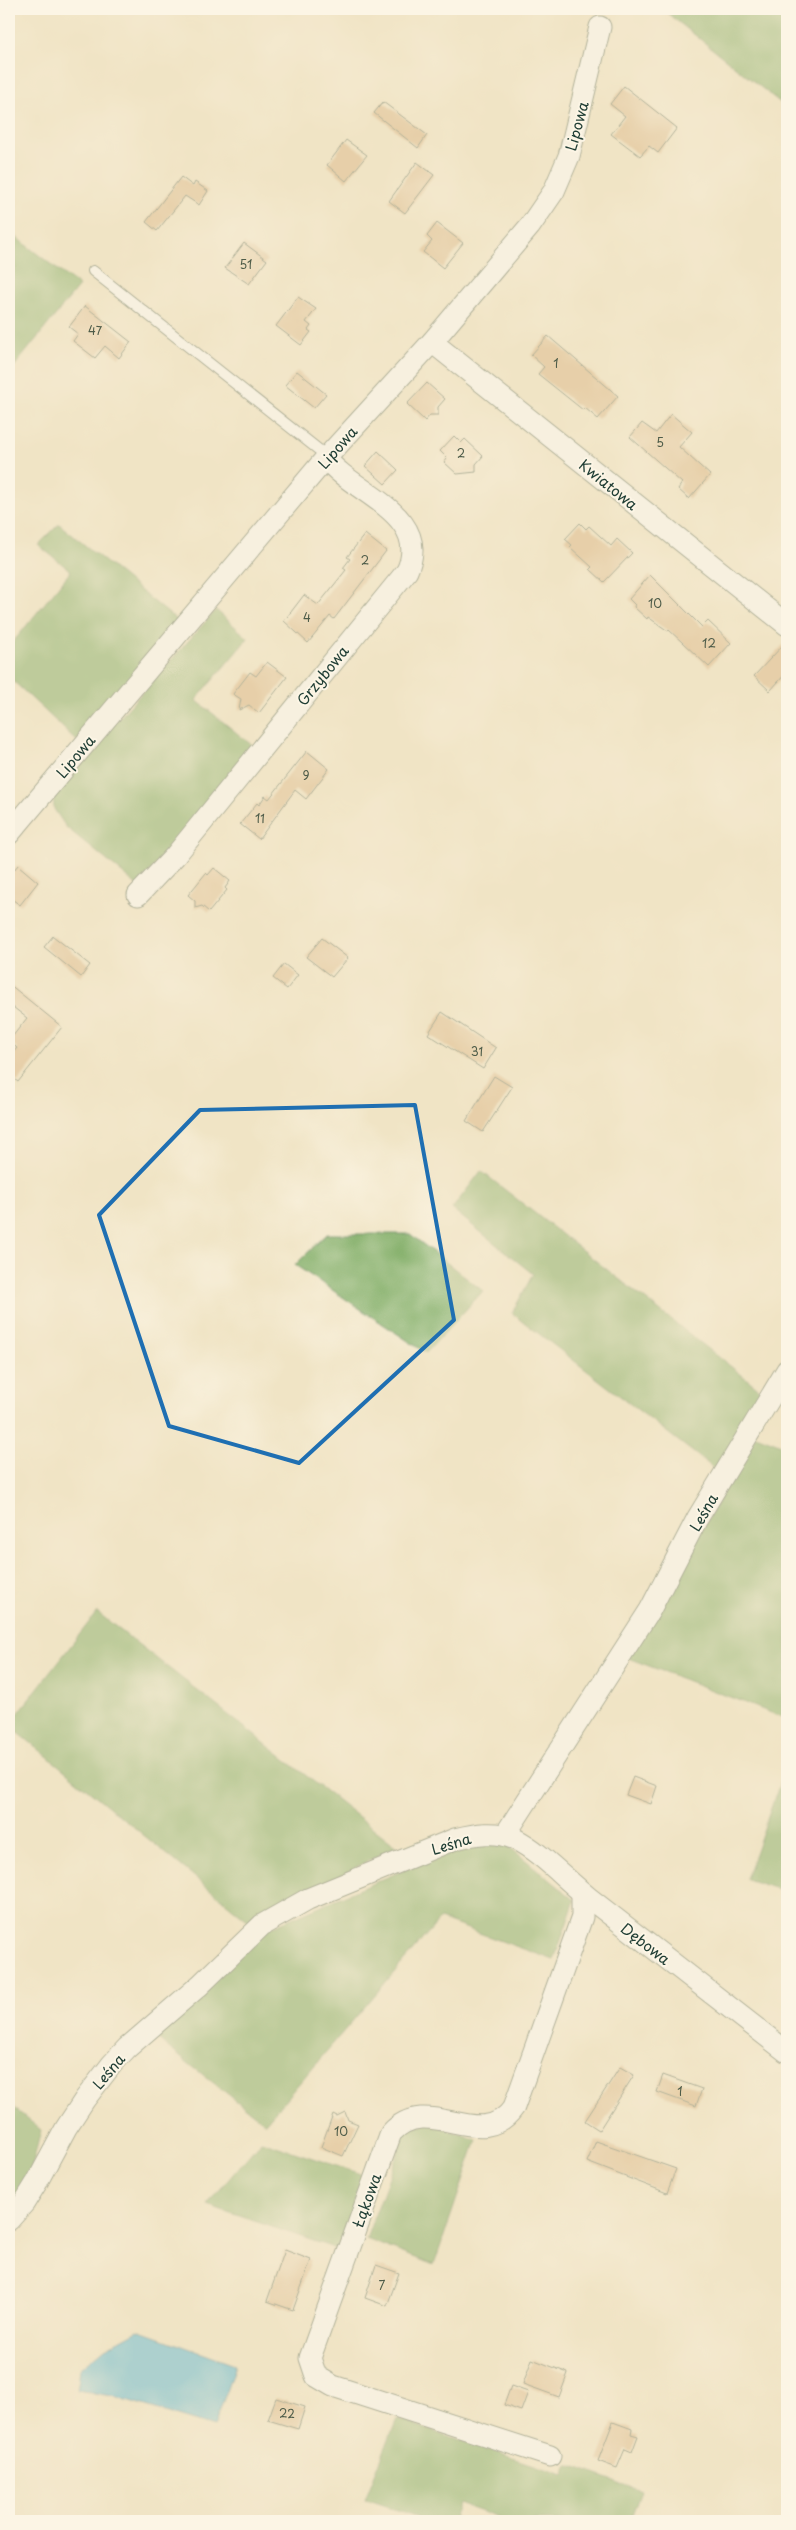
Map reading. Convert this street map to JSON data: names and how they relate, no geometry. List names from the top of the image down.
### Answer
{
  "streets": {
    "street": [
      "Lipowa",
      "Kwiatowa",
      "Grzybowa",
      "Leśna",
      "Dębowa",
      "Łąkowa"
    ]
  },
  "crossings": [
    ["Lipowa", "Kwiatowa"],
    ["Lipowa", "Grzybowa"],
    ["Leśna", "Dębowa"],
    ["Dębowa", "Łąkowa"]
  ],
  "house_numbers": [
    "51",
    "47",
    "1",
    "5",
    "2",
    "2",
    "10",
    "4",
    "12",
    "9",
    "11",
    "31",
    "1",
    "10",
    "7",
    "22"
  ]
}
